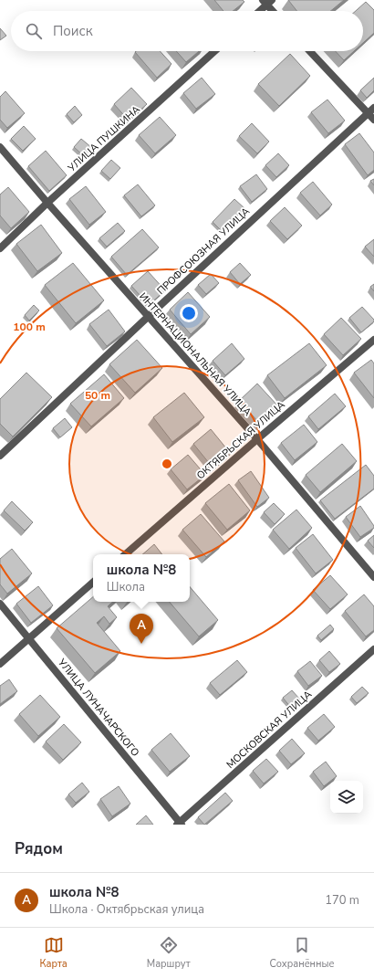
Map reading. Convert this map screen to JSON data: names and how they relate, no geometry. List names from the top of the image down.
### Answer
{
  "streets": {
    "street": [
      "УЛИЦА ПУШКИНА",
      "ПРОФСОЮЗНАЯ УЛИЦА",
      "ИНТЕРНАЦИОНАЛЬНАЯ УЛИЦА",
      "ОКТЯБРЬСКАЯ УЛИЦА",
      "УЛИЦА ЛУНАЧАРСКОГО",
      "МОСКОВСКАЯ УЛИЦА"
    ]
  },
  "crossings": [
    ["УЛИЦА ПУШКИНА", "ИНТЕРНАЦИОНАЛЬНАЯ УЛИЦА"],
    ["ПРОФСОЮЗНАЯ УЛИЦА", "ИНТЕРНАЦИОНАЛЬНАЯ УЛИЦА"],
    ["ИНТЕРНАЦИОНАЛЬНАЯ УЛИЦА", "ОКТЯБРЬСКАЯ УЛИЦА"],
    ["УЛИЦА ЛУНАЧАРСКОГО", "МОСКОВСКАЯ УЛИЦА"]
  ],
  "page": {
    "search": "Поиск",
    "popup": ["школа №8", "Школа"],
    "pins": "A",
    "heading": "Рядом",
    "list": [
      {
        "mark": "A",
        "name": "школа №8",
        "note": "Школа · Октябрьская улица",
        "value": "170 m"
      }
    ],
    "nav": ["Карта", "Маршрут", "Сохранённые"]
  },
  "rings": ["100 m", "50 m"]
}
